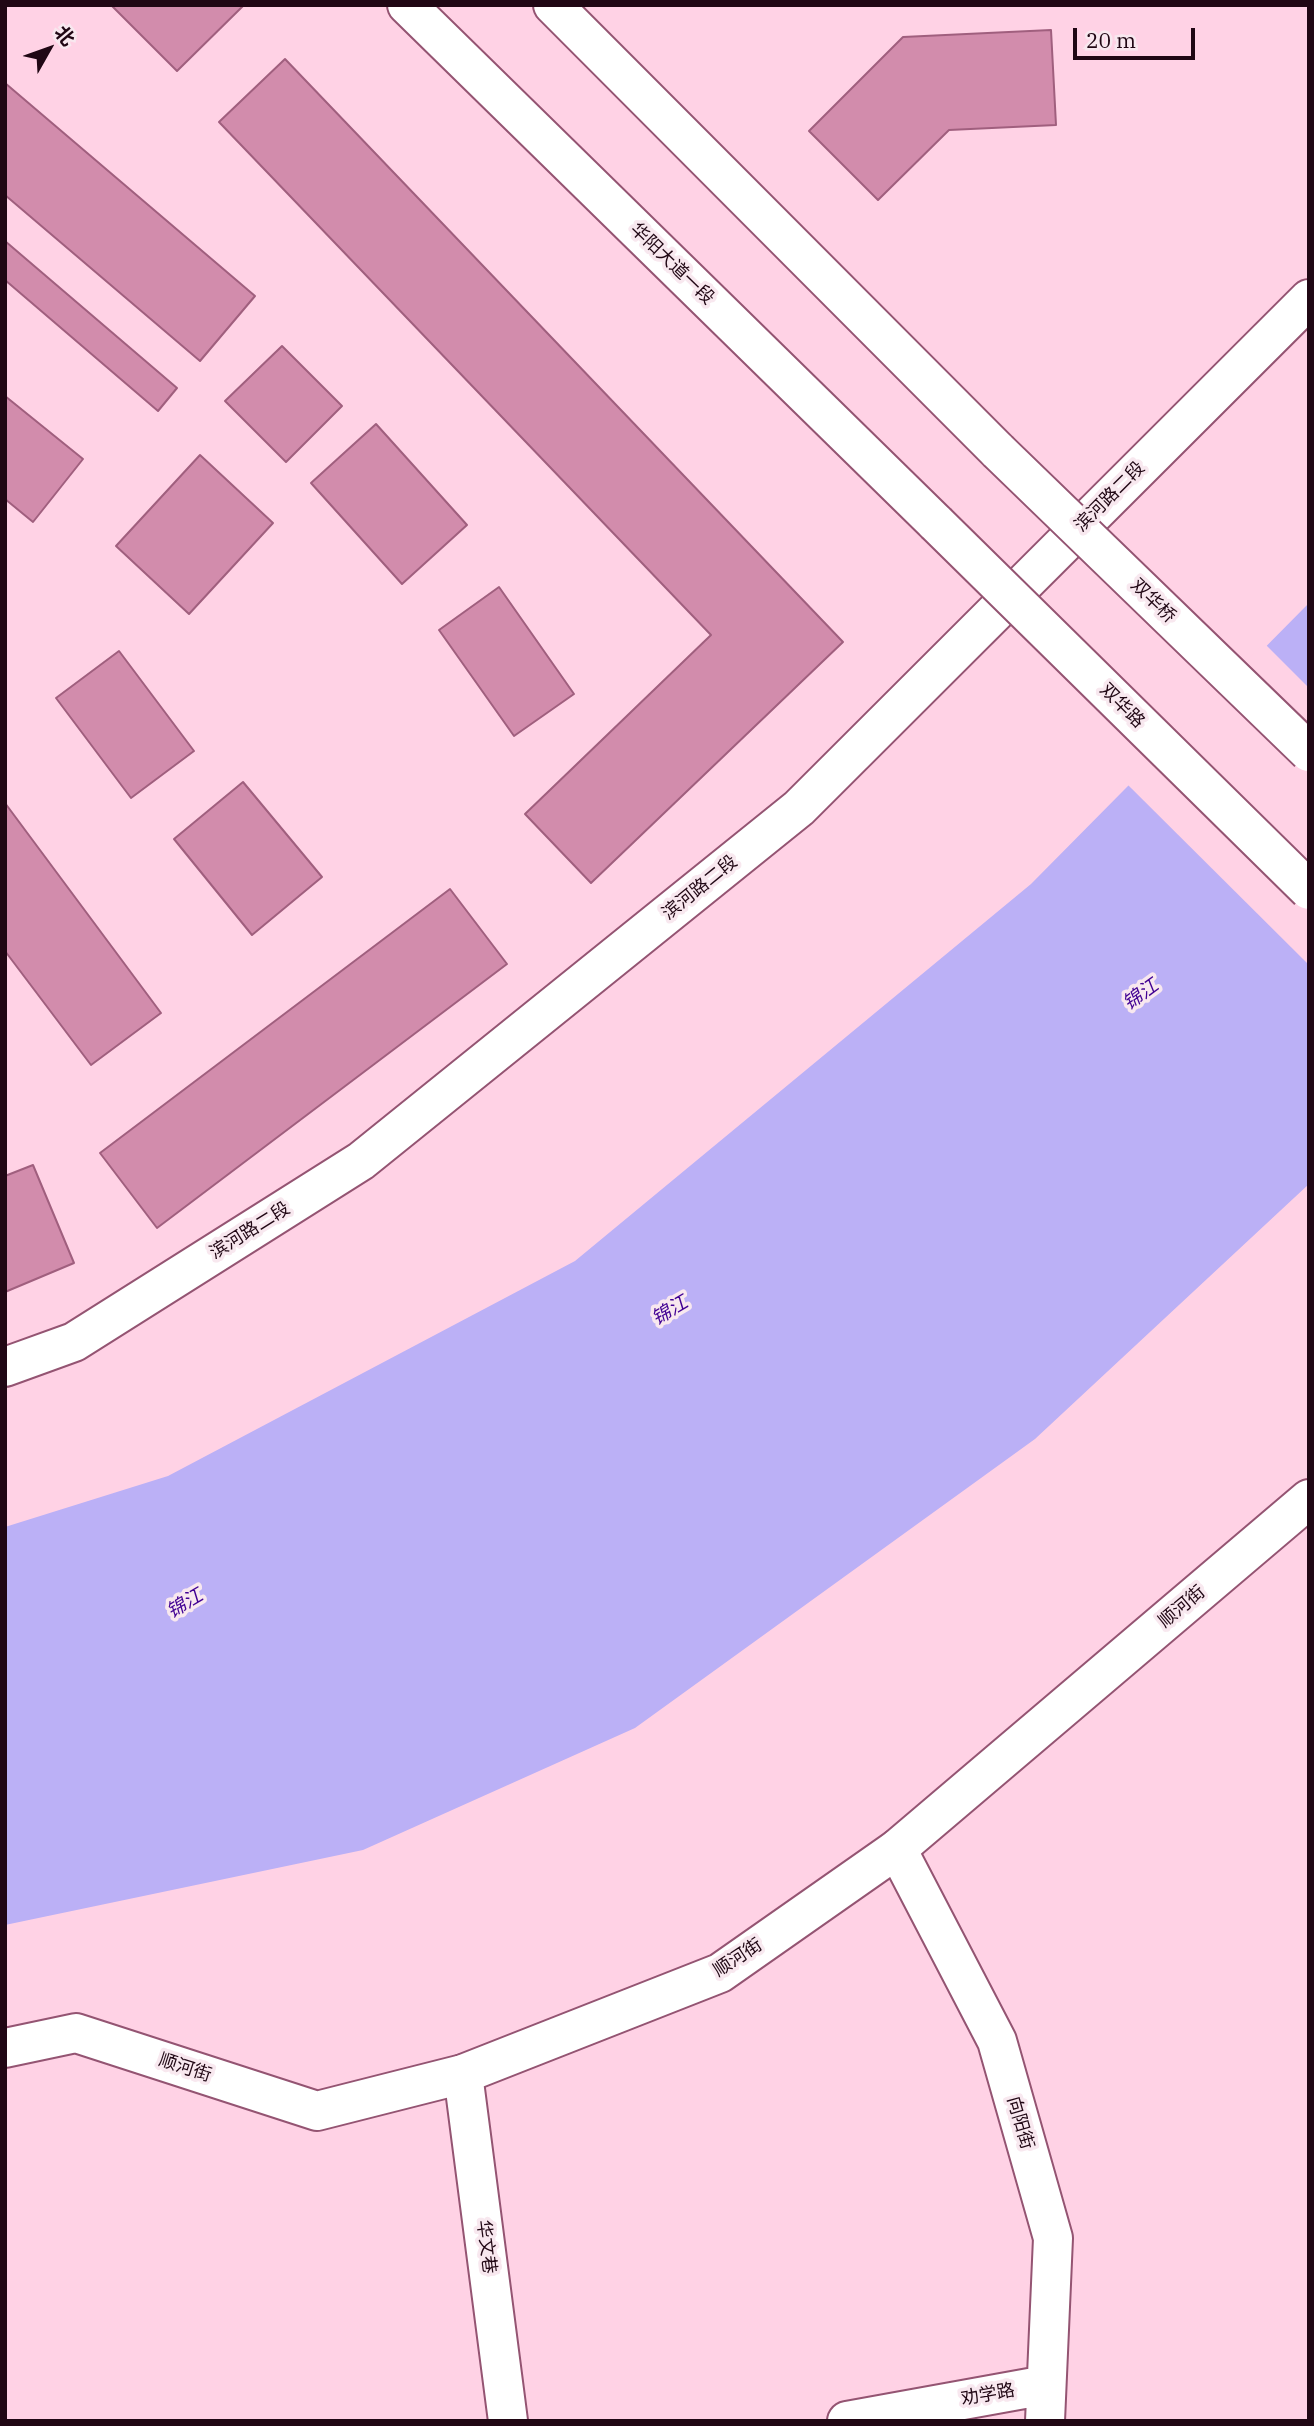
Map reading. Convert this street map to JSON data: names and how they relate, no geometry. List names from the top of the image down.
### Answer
{
  "streets": {
    "street": [
      "华阳大道一段",
      "滨河路二段",
      "双华桥",
      "双华路",
      "顺河街",
      "向阳街",
      "华文巷",
      "劝学路"
    ]
  },
  "crossings": [
    ["华阳大道一段", "双华路"],
    ["顺河街", "向阳街"],
    ["顺河街", "华文巷"],
    ["向阳街", "劝学路"]
  ],
  "water": ["锦江"],
  "scale_bar": "20 m",
  "north": "top right"
}
